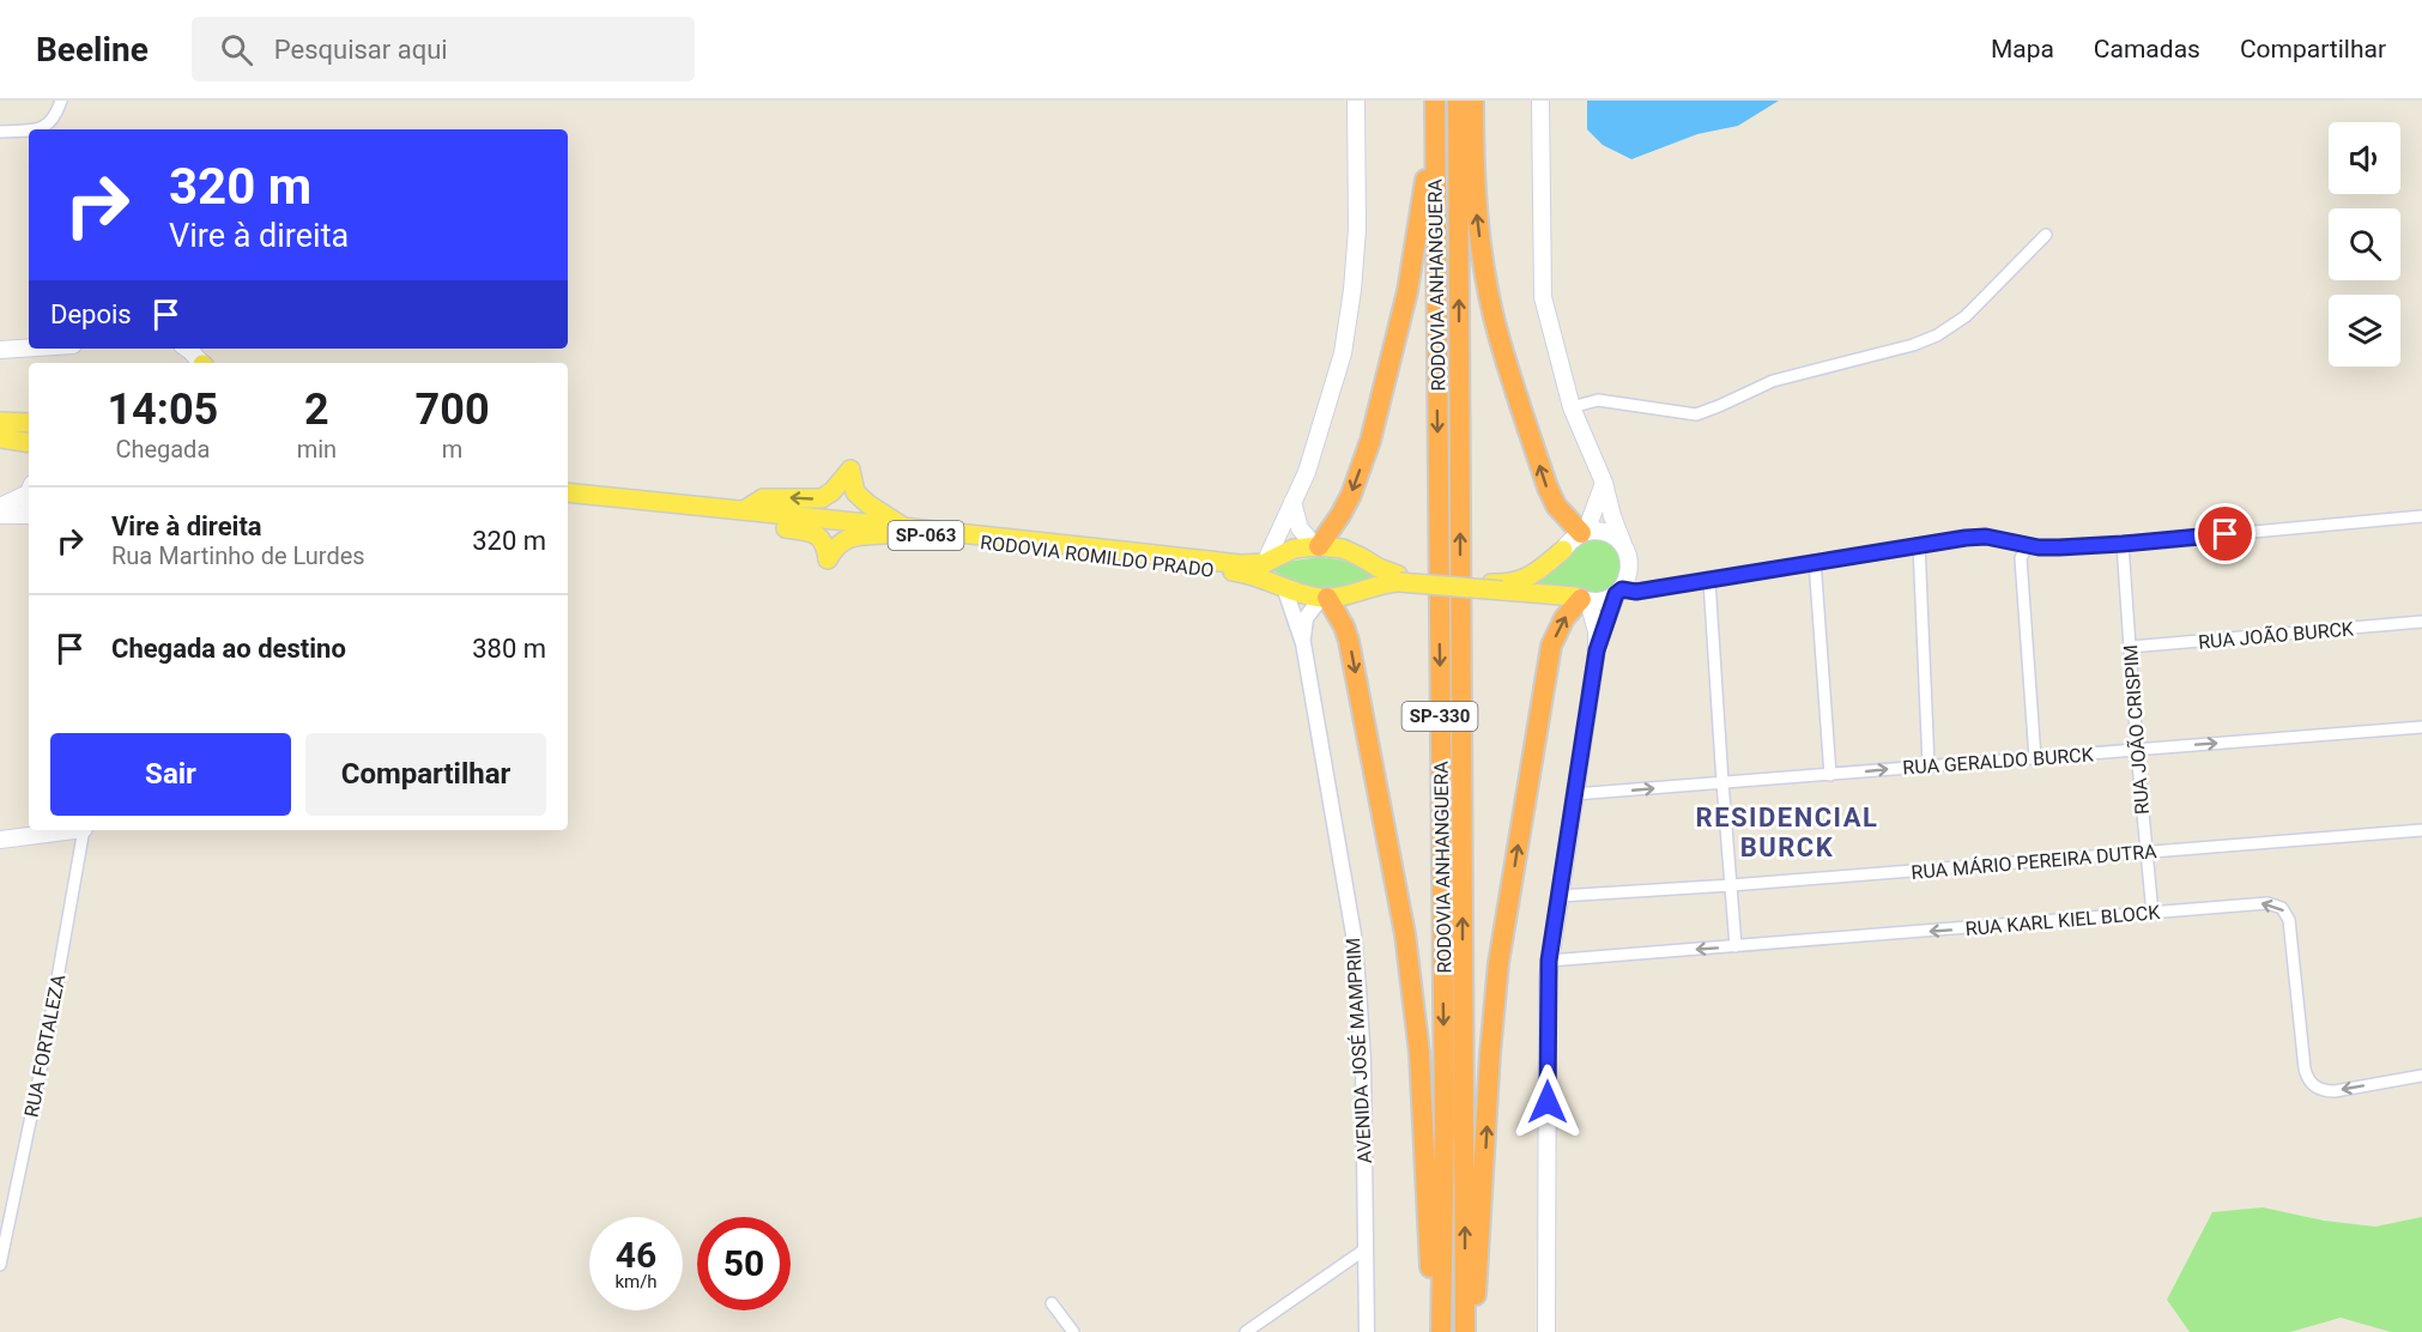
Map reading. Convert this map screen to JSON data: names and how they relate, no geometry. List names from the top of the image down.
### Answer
{
  "streets": {
    "highway": ["RODOVIA ANHANGUERA", "SP-330"],
    "main road": ["SP-063", "RODOVIA ROMILDO PRADO"],
    "street": [
      "RUA JOÃO BURCK",
      "RUA JOÃO CRISPIM",
      "RUA GERALDO BURCK",
      "RUA MÁRIO PEREIRA DUTRA",
      "RUA KARL KIEL BLOCK",
      "RUA FORTALEZA",
      "AVENIDA JOSÉ MAMPRIM"
    ]
  },
  "crossings": [
    ["SP-063", "RODOVIA ROMILDO PRADO"],
    ["SP-063", "AVENIDA JOSÉ MAMPRIM"],
    ["RODOVIA ROMILDO PRADO", "AVENIDA JOSÉ MAMPRIM"],
    ["RUA JOÃO BURCK", "RUA JOÃO CRISPIM"],
    ["RUA JOÃO CRISPIM", "RUA GERALDO BURCK"],
    ["RUA JOÃO CRISPIM", "RUA MÁRIO PEREIRA DUTRA"],
    ["RUA JOÃO CRISPIM", "RUA KARL KIEL BLOCK"]
  ],
  "one_way": ["RUA GERALDO BURCK", "RUA KARL KIEL BLOCK"],
  "districts": ["RESIDENCIAL BURCK"],
  "page": {
    "header": "Beeline",
    "search": "Pesquisar aqui",
    "nav": ["Mapa", "Camadas", "Compartilhar"],
    "turn": ["320 m", "Vire à direita"],
    "then": "Depois",
    "eta": [
      "14:05",
      "Chegada",
      "2",
      "min",
      "700",
      "m"
    ],
    "list": [
      {
        "name": "Vire à direita",
        "note": "Rua Martinho de Lurdes",
        "value": "320 m"
      },
      {
        "name": "Chegada ao destino",
        "value": "380 m"
      }
    ],
    "buttons": ["Sair", "Compartilhar"],
    "speed": "46 km/h",
    "limit": "50"
  }
}
